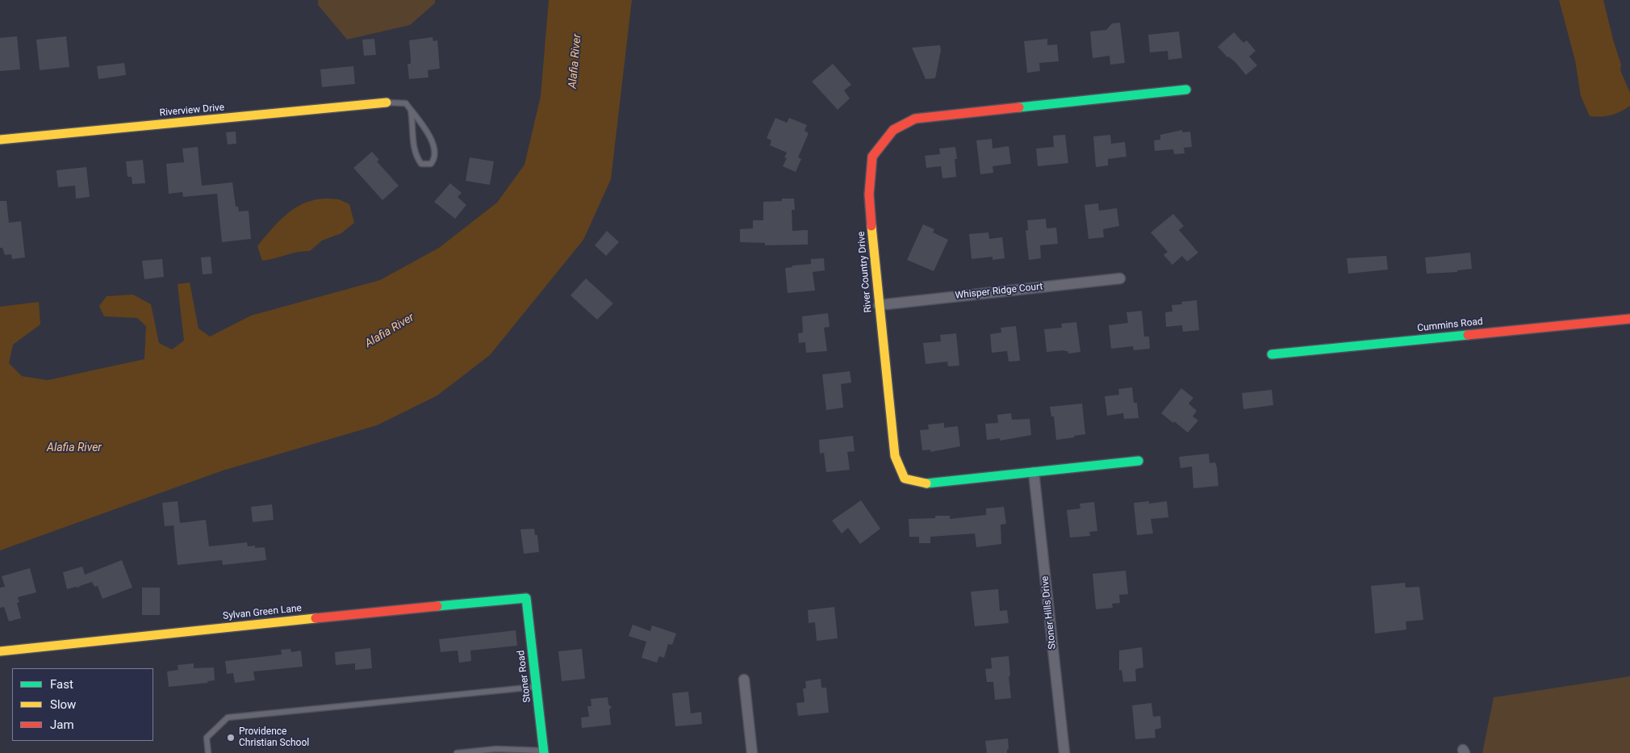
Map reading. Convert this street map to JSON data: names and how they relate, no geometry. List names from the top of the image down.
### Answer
{
  "streets": {
    "street": [
      "Riverview Drive",
      "River Country Drive",
      "Whisper Ridge Court",
      "Cummins Road",
      "Sylvan Green Lane",
      "Stoner Hills Drive",
      "Stoner Road"
    ]
  },
  "crossings": [
    ["River Country Drive", "Whisper Ridge Court"],
    ["River Country Drive", "Stoner Hills Drive"],
    ["Sylvan Green Lane", "Stoner Road"]
  ],
  "water": ["Alafia River"],
  "places": ["Providence Christian School"],
  "legend": ["Fast", "Slow", "Jam"]
}
